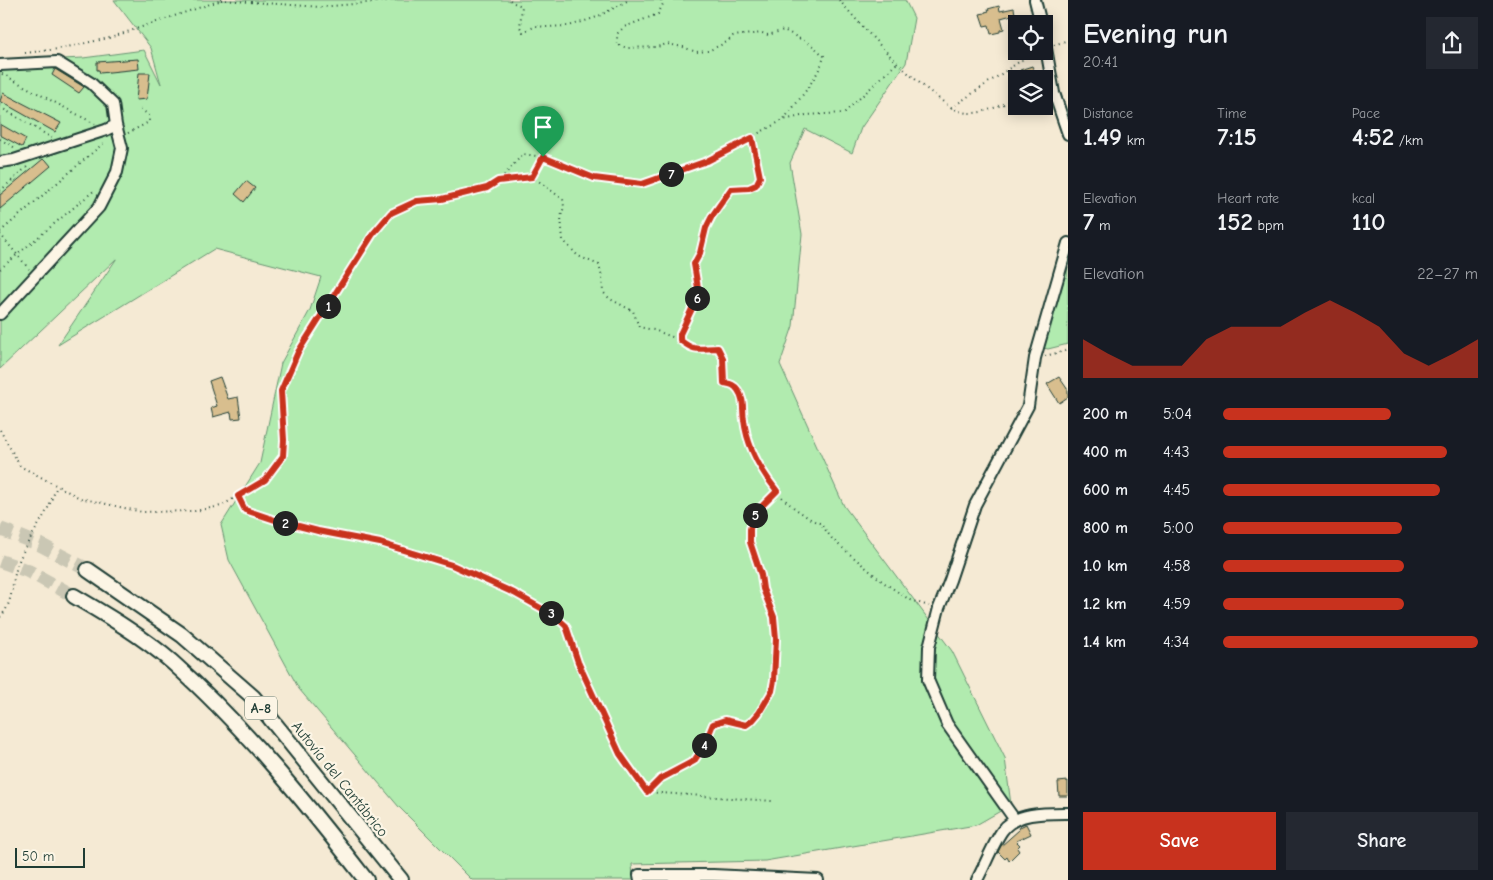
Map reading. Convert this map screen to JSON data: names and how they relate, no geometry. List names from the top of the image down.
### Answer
{
  "streets": {
    "highway": ["A-8", "Autovía del Cantábrico"]
  },
  "scale_bar": "50 m",
  "page": {
    "heading": ["Evening run", "20:41"],
    "stats": [
      ["Distance", "1.49 km"],
      ["Time", "7:15"],
      ["Pace", "4:52 /km"],
      ["Elevation", "7 m"],
      ["Heart rate", "152 bpm"],
      ["kcal", "110"]
    ],
    "pins": [
      "7",
      "6",
      "1",
      "5",
      "2",
      "3",
      "4"
    ],
    "chart": ["Elevation", "22–27 m"],
    "list": [
      {
        "name": "200 m",
        "note": "5:04"
      },
      {
        "name": "400 m",
        "note": "4:43"
      },
      {
        "name": "600 m",
        "note": "4:45"
      },
      {
        "name": "800 m",
        "note": "5:00"
      },
      {
        "name": "1.0 km",
        "note": "4:58"
      },
      {
        "name": "1.2 km",
        "note": "4:59"
      },
      {
        "name": "1.4 km",
        "note": "4:34"
      }
    ],
    "buttons": ["Save", "Share"],
    "scale": "50 m"
  }
}
